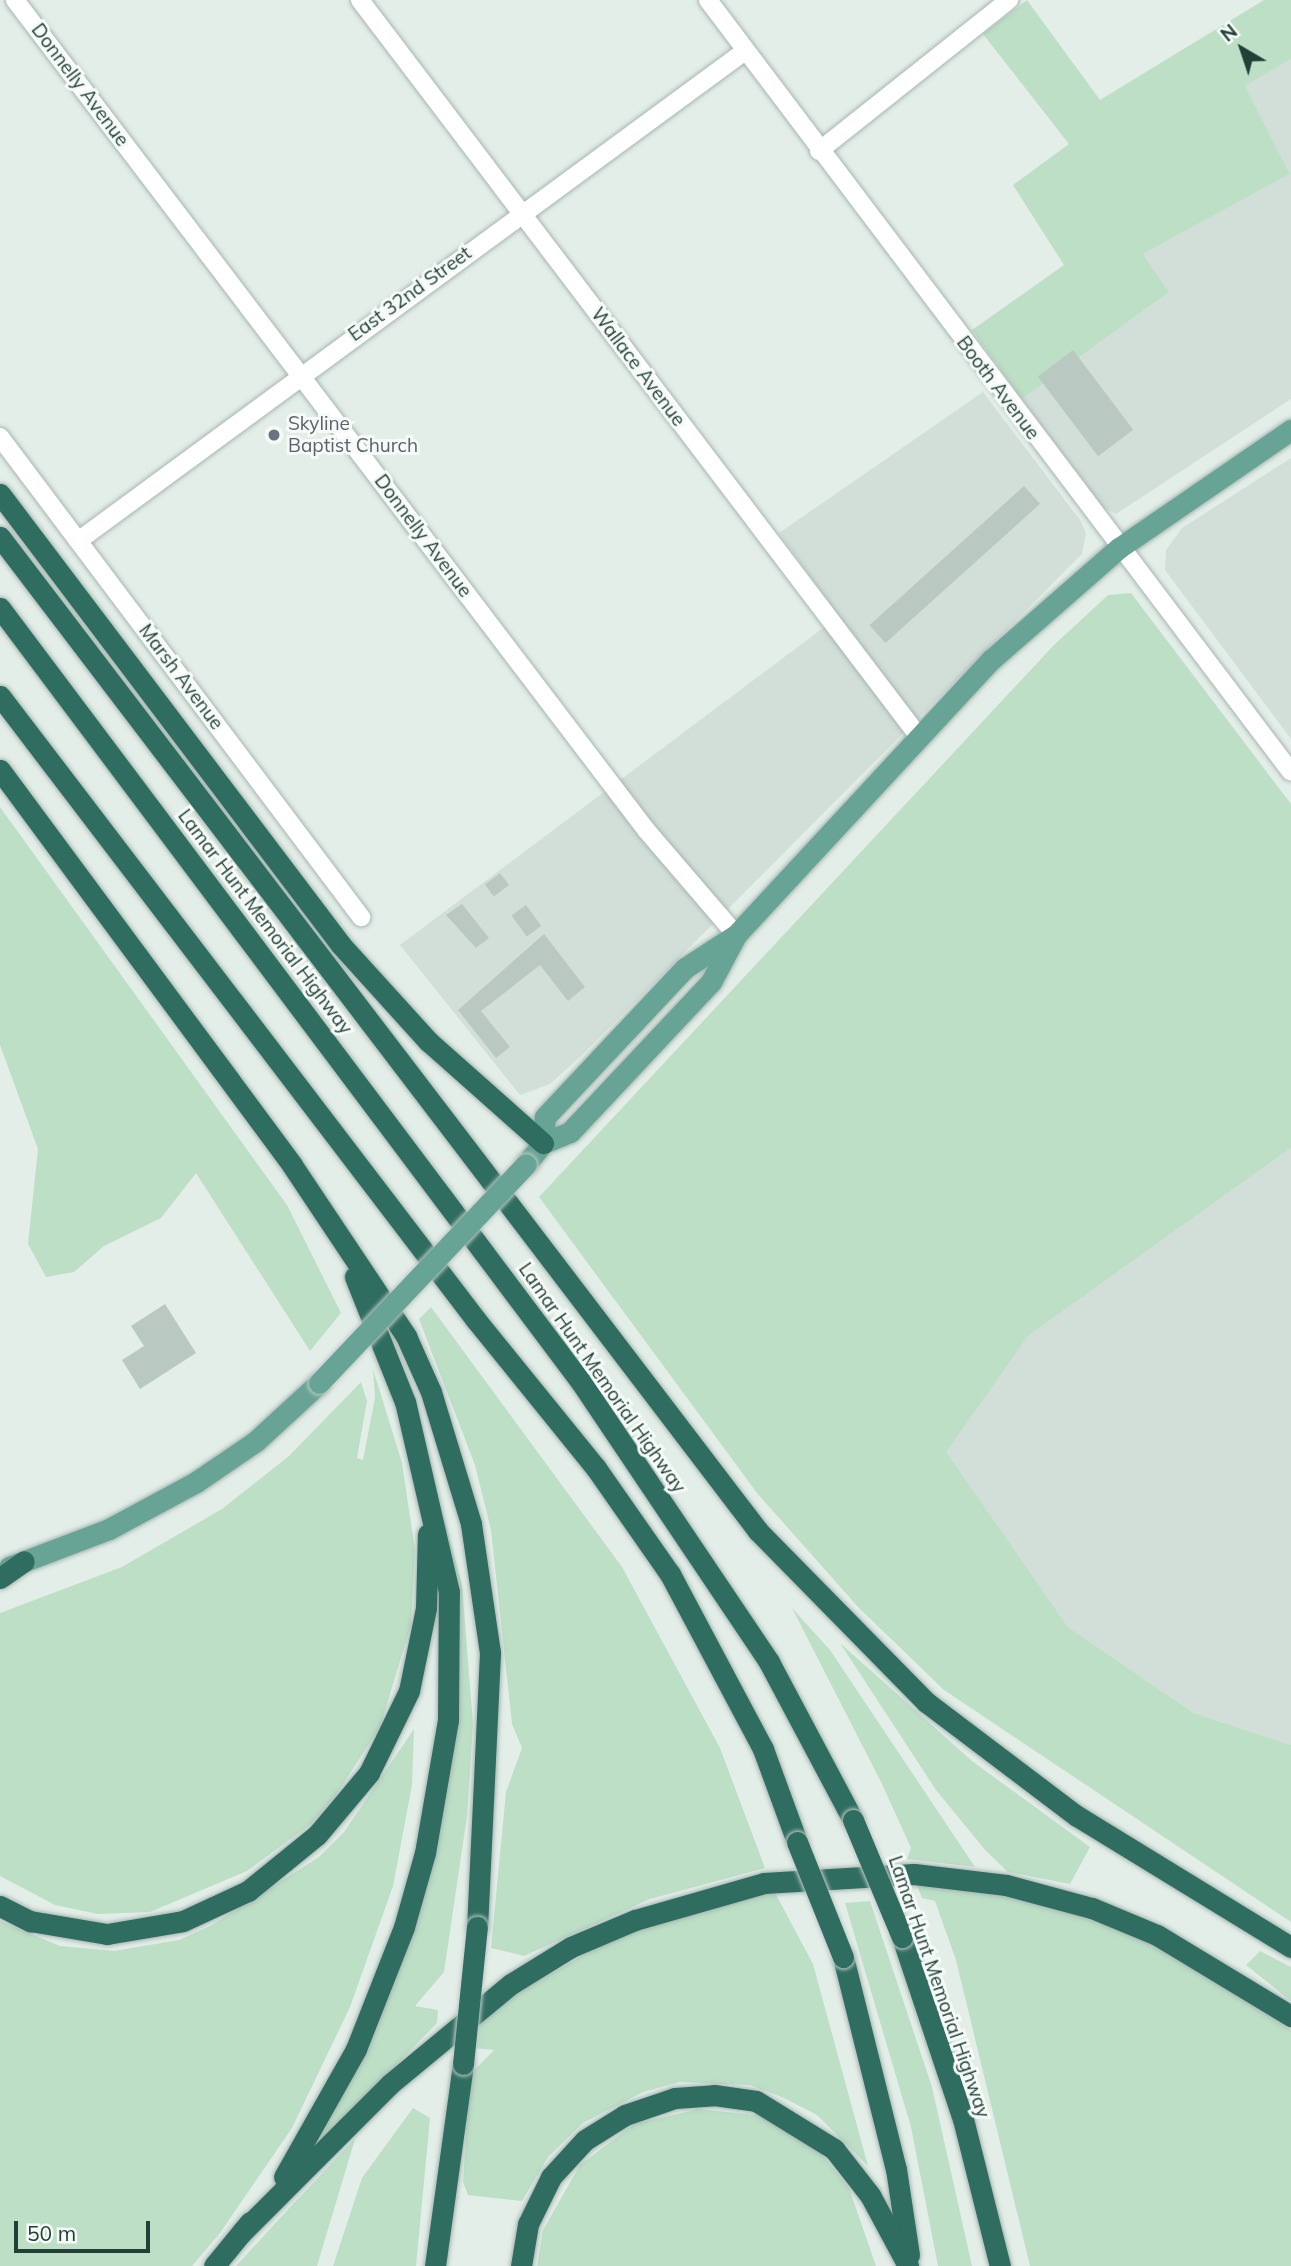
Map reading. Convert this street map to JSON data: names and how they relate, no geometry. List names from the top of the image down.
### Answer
{
  "streets": {
    "highway": ["Lamar Hunt Memorial Highway"],
    "street": [
      "Donnelly Avenue",
      "East 32nd Street",
      "Wallace Avenue",
      "Booth Avenue",
      "Marsh Avenue"
    ]
  },
  "crossings": [
    ["Donnelly Avenue", "East 32nd Street"],
    ["East 32nd Street", "Wallace Avenue"],
    ["East 32nd Street", "Booth Avenue"],
    ["East 32nd Street", "Marsh Avenue"]
  ],
  "places": ["Skyline Baptist Church"],
  "scale_bar": "50 m",
  "north": "top left"
}
